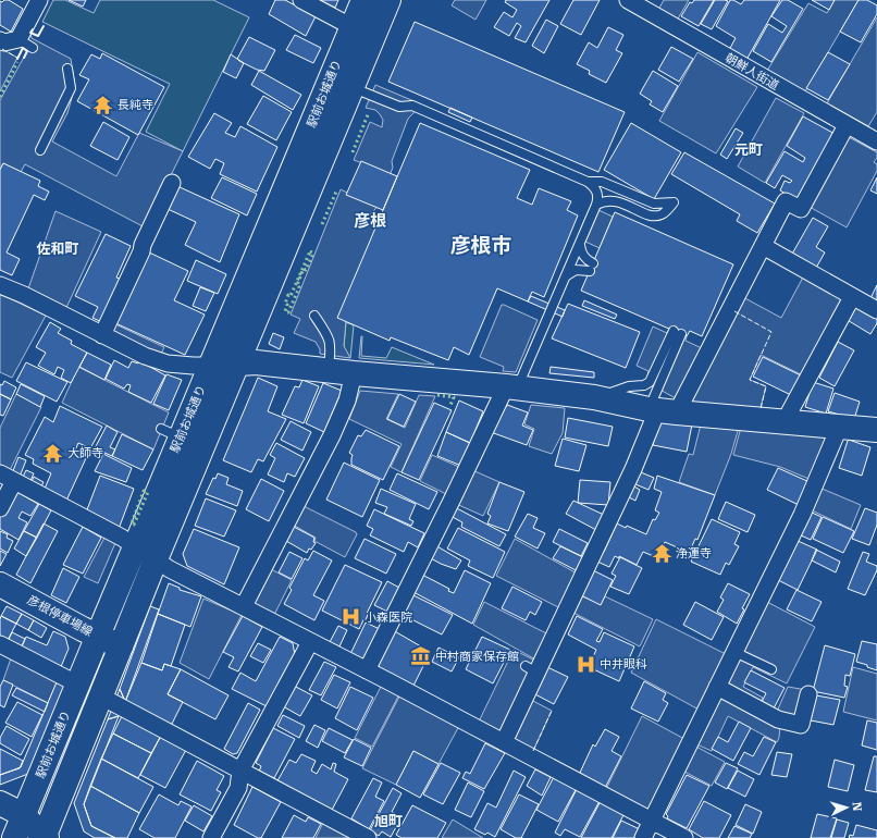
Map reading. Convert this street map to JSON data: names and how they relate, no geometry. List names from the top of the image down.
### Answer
{
  "streets": {
    "main road": ["駅前お城通り", "彦根停車場線"],
    "street": ["朝鮮人街道"]
  },
  "crossings": [
    ["駅前お城通り", "彦根停車場線"]
  ],
  "districts": [
    "元町",
    "彦根",
    "彦根市",
    "佐和町",
    "旭町"
  ],
  "places": {
    "temple": ["長純寺", "大師寺", "浄運寺"],
    "hospital": ["小森医院", "中井眼科"],
    "museum": ["中村商家保存館"]
  },
  "north": "right"
}
